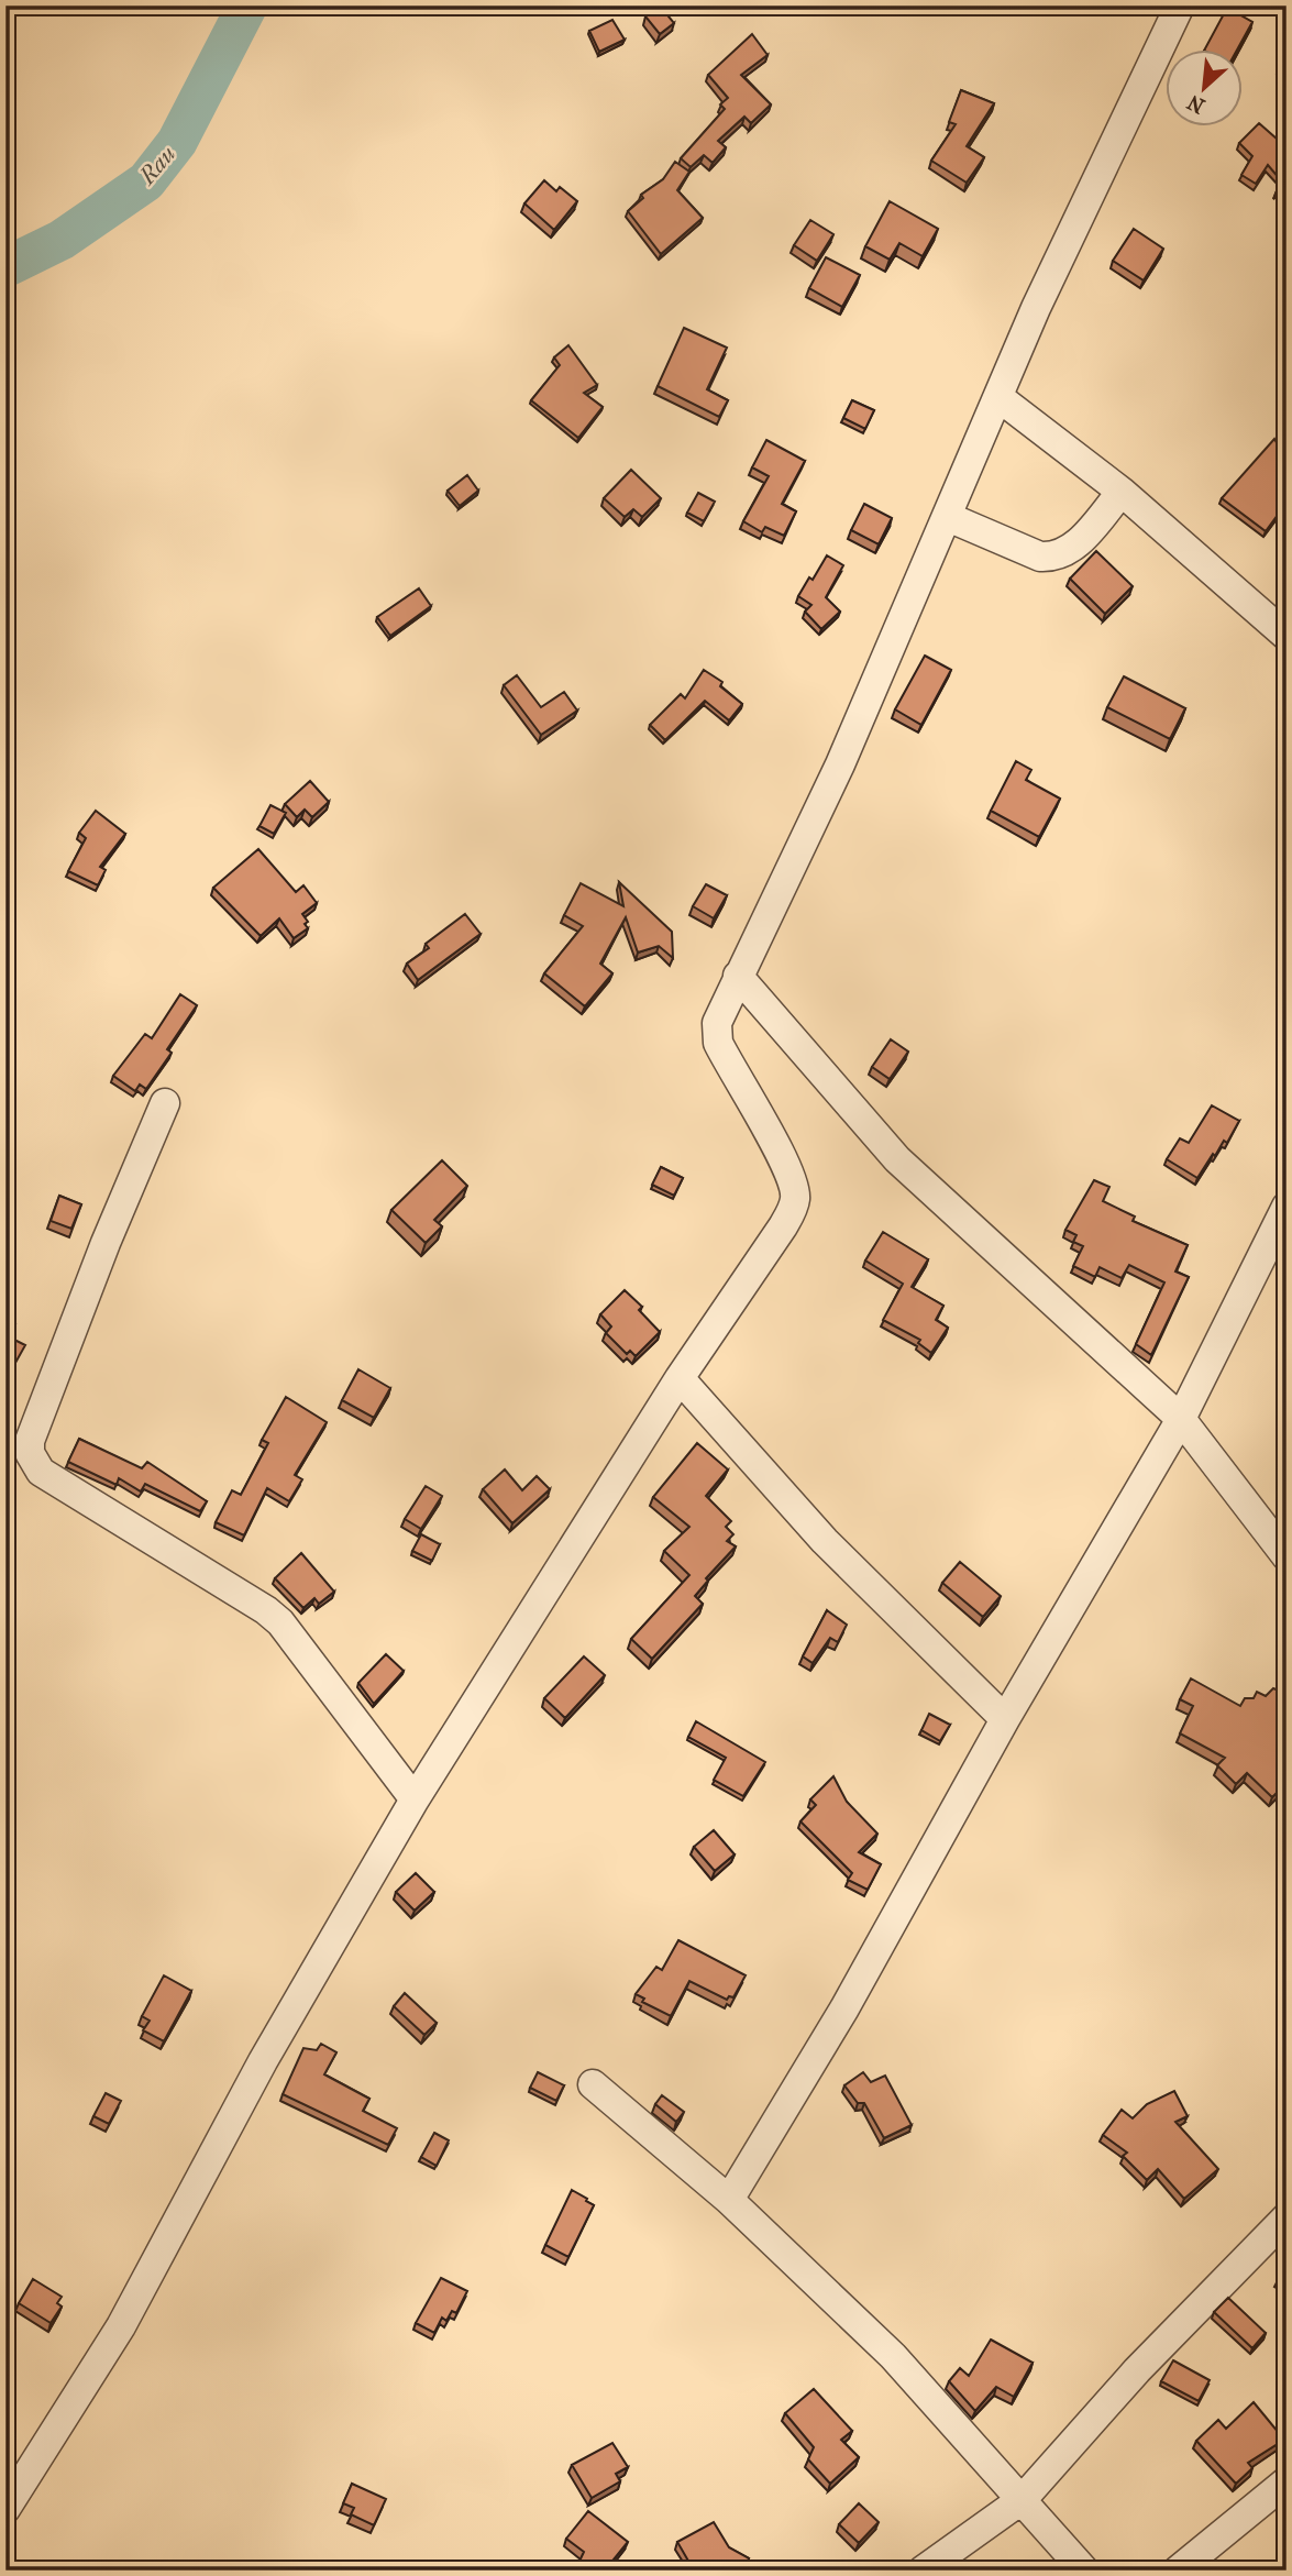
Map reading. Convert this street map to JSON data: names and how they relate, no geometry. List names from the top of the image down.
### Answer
{
  "water": ["Rau"],
  "north": "bottom left"
}
